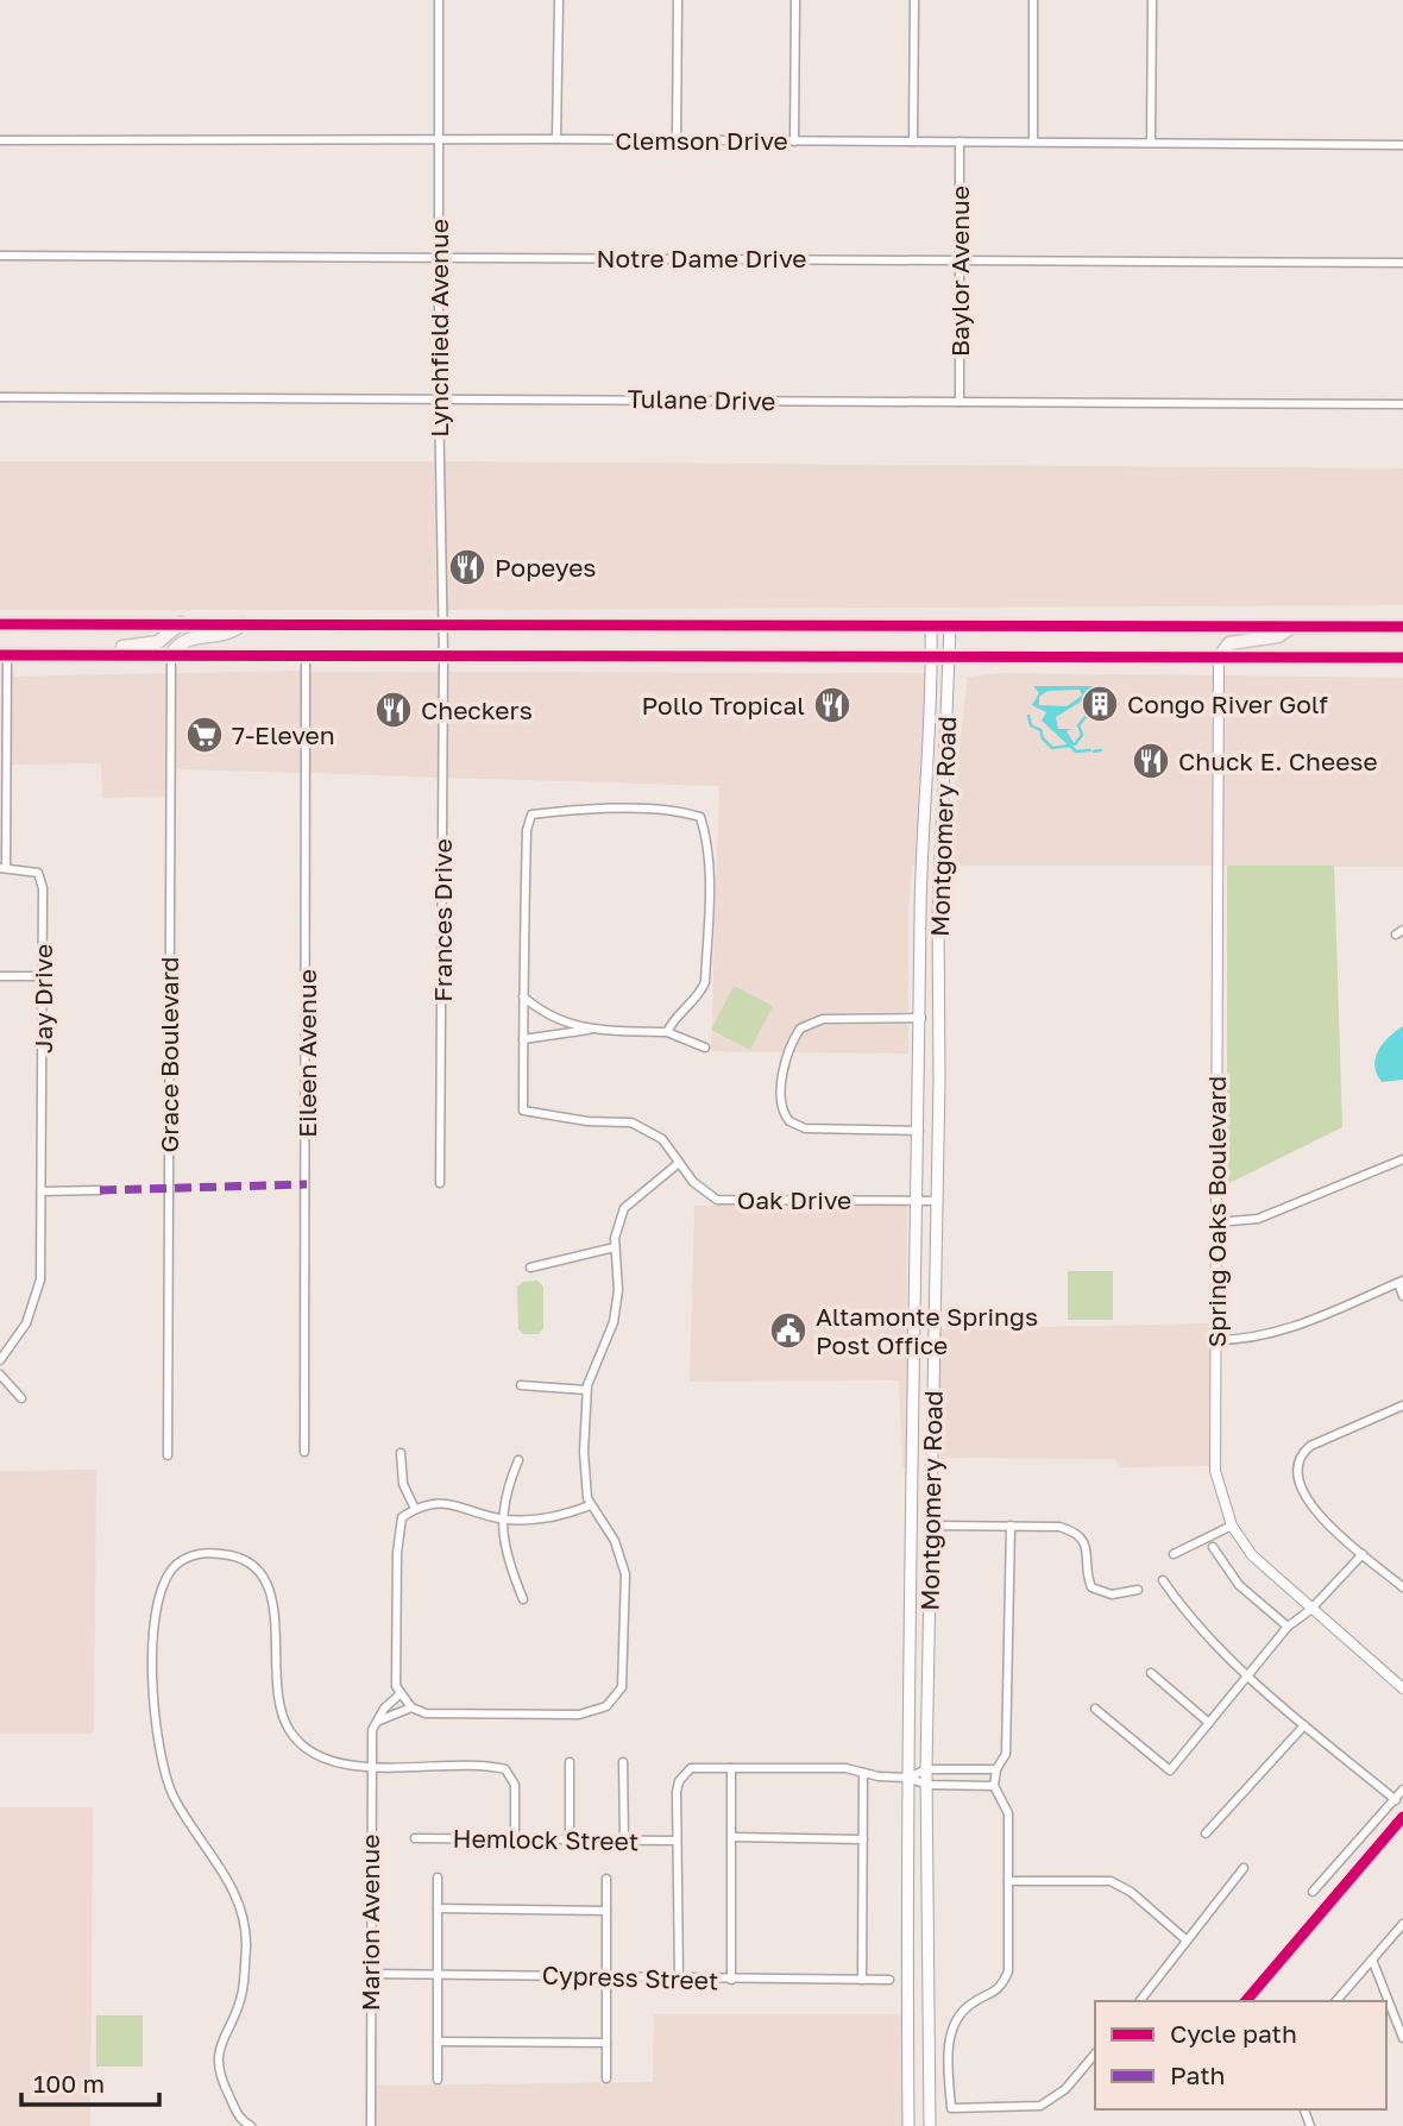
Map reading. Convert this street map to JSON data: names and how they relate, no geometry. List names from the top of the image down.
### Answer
{
  "streets": {
    "main road": ["Montgomery Road"],
    "street": [
      "Clemson Drive",
      "Notre Dame Drive",
      "Baylor Avenue",
      "Lynchfield Avenue",
      "Tulane Drive",
      "Frances Drive",
      "Jay Drive",
      "Eileen Avenue",
      "Grace Boulevard",
      "Oak Drive",
      "Spring Oaks Boulevard",
      "Hemlock Street",
      "Marion Avenue",
      "Cypress Street"
    ]
  },
  "crossings": [
    ["Clemson Drive", "Baylor Avenue"],
    ["Clemson Drive", "Lynchfield Avenue"],
    ["Notre Dame Drive", "Baylor Avenue"],
    ["Notre Dame Drive", "Lynchfield Avenue"],
    ["Baylor Avenue", "Tulane Drive"],
    ["Lynchfield Avenue", "Tulane Drive"],
    ["Lynchfield Avenue", "Frances Drive"],
    ["Montgomery Road", "Oak Drive"],
    ["Marion Avenue", "Cypress Street"]
  ],
  "places": {
    "restaurant": [
      "Popeyes",
      "Pollo Tropical",
      "Checkers",
      "Chuck E. Cheese"
    ],
    "building": ["Congo River Golf"],
    "supermarket": ["7-Eleven"],
    "public building": ["Altamonte Springs Post Office"]
  },
  "legend": ["Cycle path", "Path"],
  "scale_bar": "100 m"
}
